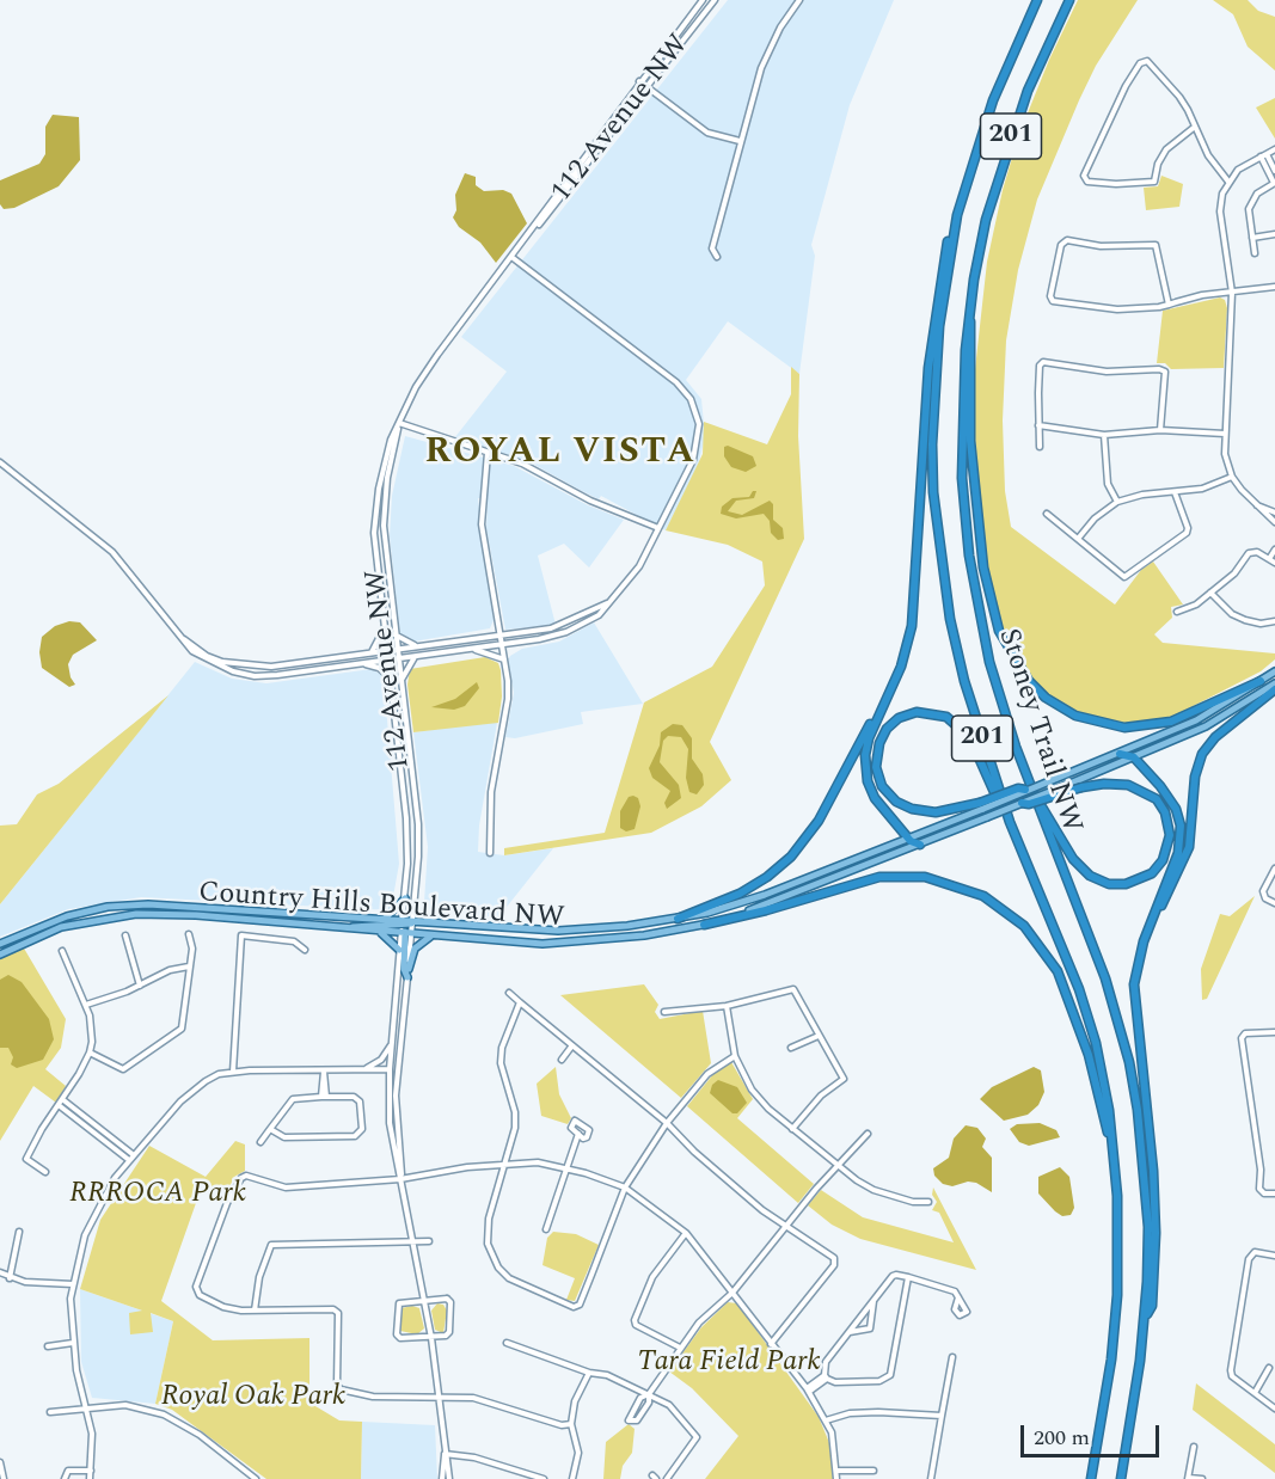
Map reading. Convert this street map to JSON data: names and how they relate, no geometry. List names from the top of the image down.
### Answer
{
  "streets": {
    "highway": ["201", "Stoney Trail NW"],
    "main road": ["Country Hills Boulevard NW"],
    "street": ["112 Avenue NW"]
  },
  "crossings": [
    ["112 Avenue NW", "Country Hills Boulevard NW"]
  ],
  "districts": ["ROYAL VISTA"],
  "parks": ["RRROCA Park", "Tara Field Park", "Royal Oak Park"],
  "scale_bar": "200 m"
}
